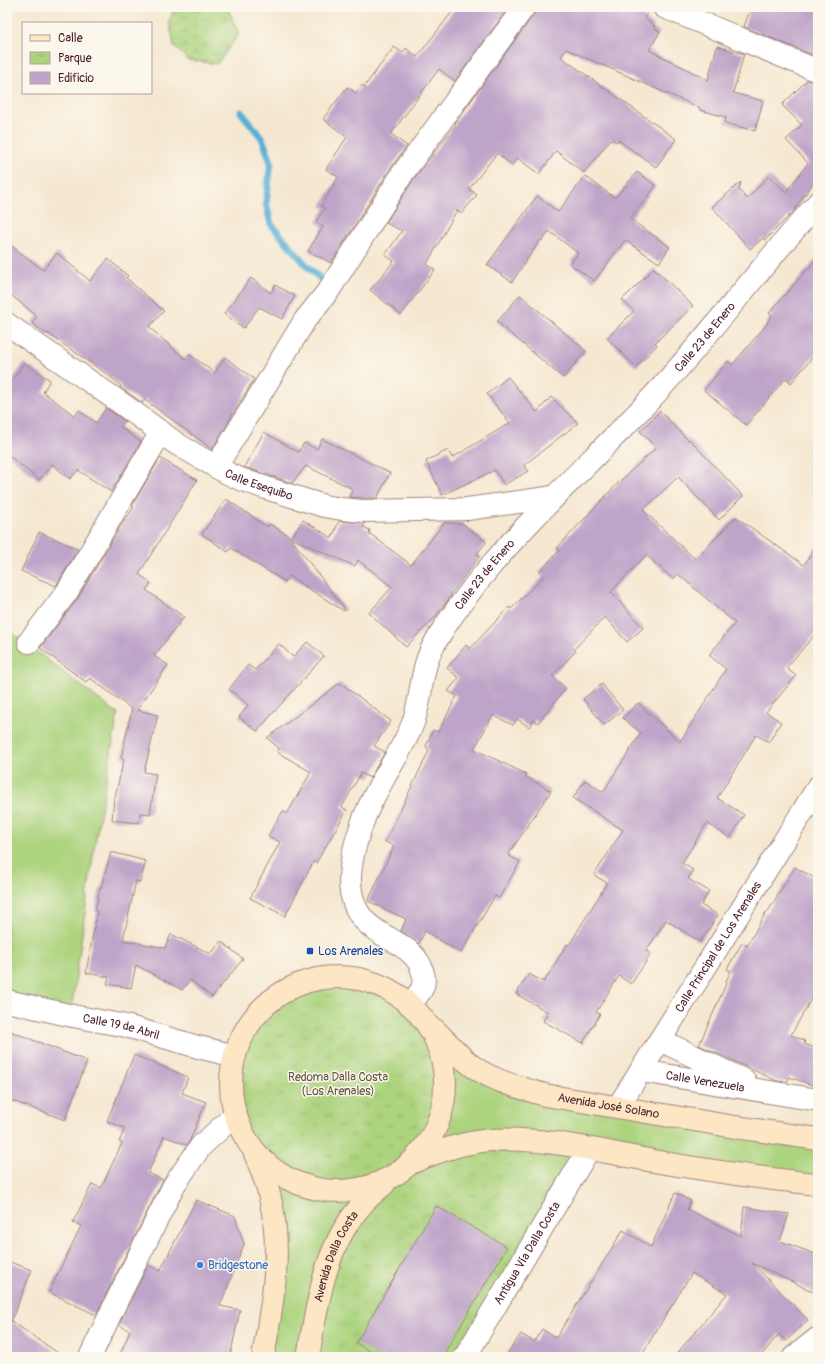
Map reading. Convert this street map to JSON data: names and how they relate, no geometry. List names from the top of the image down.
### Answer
{
  "streets": {
    "street": [
      "Calle 23 de Enero",
      "Calle Esequibo",
      "Calle Principal de Los Arenales",
      "Calle 19 de Abril",
      "Calle Venezuela",
      "Avenida José Solano",
      "Antigua Vía Dalla Costa",
      "Avenida Dalla Costa"
    ]
  },
  "crossings": [
    ["Calle 23 de Enero", "Calle Esequibo"],
    ["Calle 23 de Enero", "Avenida José Solano"],
    ["Calle Principal de Los Arenales", "Calle Venezuela"],
    ["Calle Principal de Los Arenales", "Avenida José Solano"]
  ],
  "parks": ["Redoma Dalla Costa (Los Arenales)"],
  "places": {
    "transit": ["Los Arenales"],
    "other": ["Bridgestone"]
  },
  "legend": ["Calle", "Parque", "Edificio"]
}
